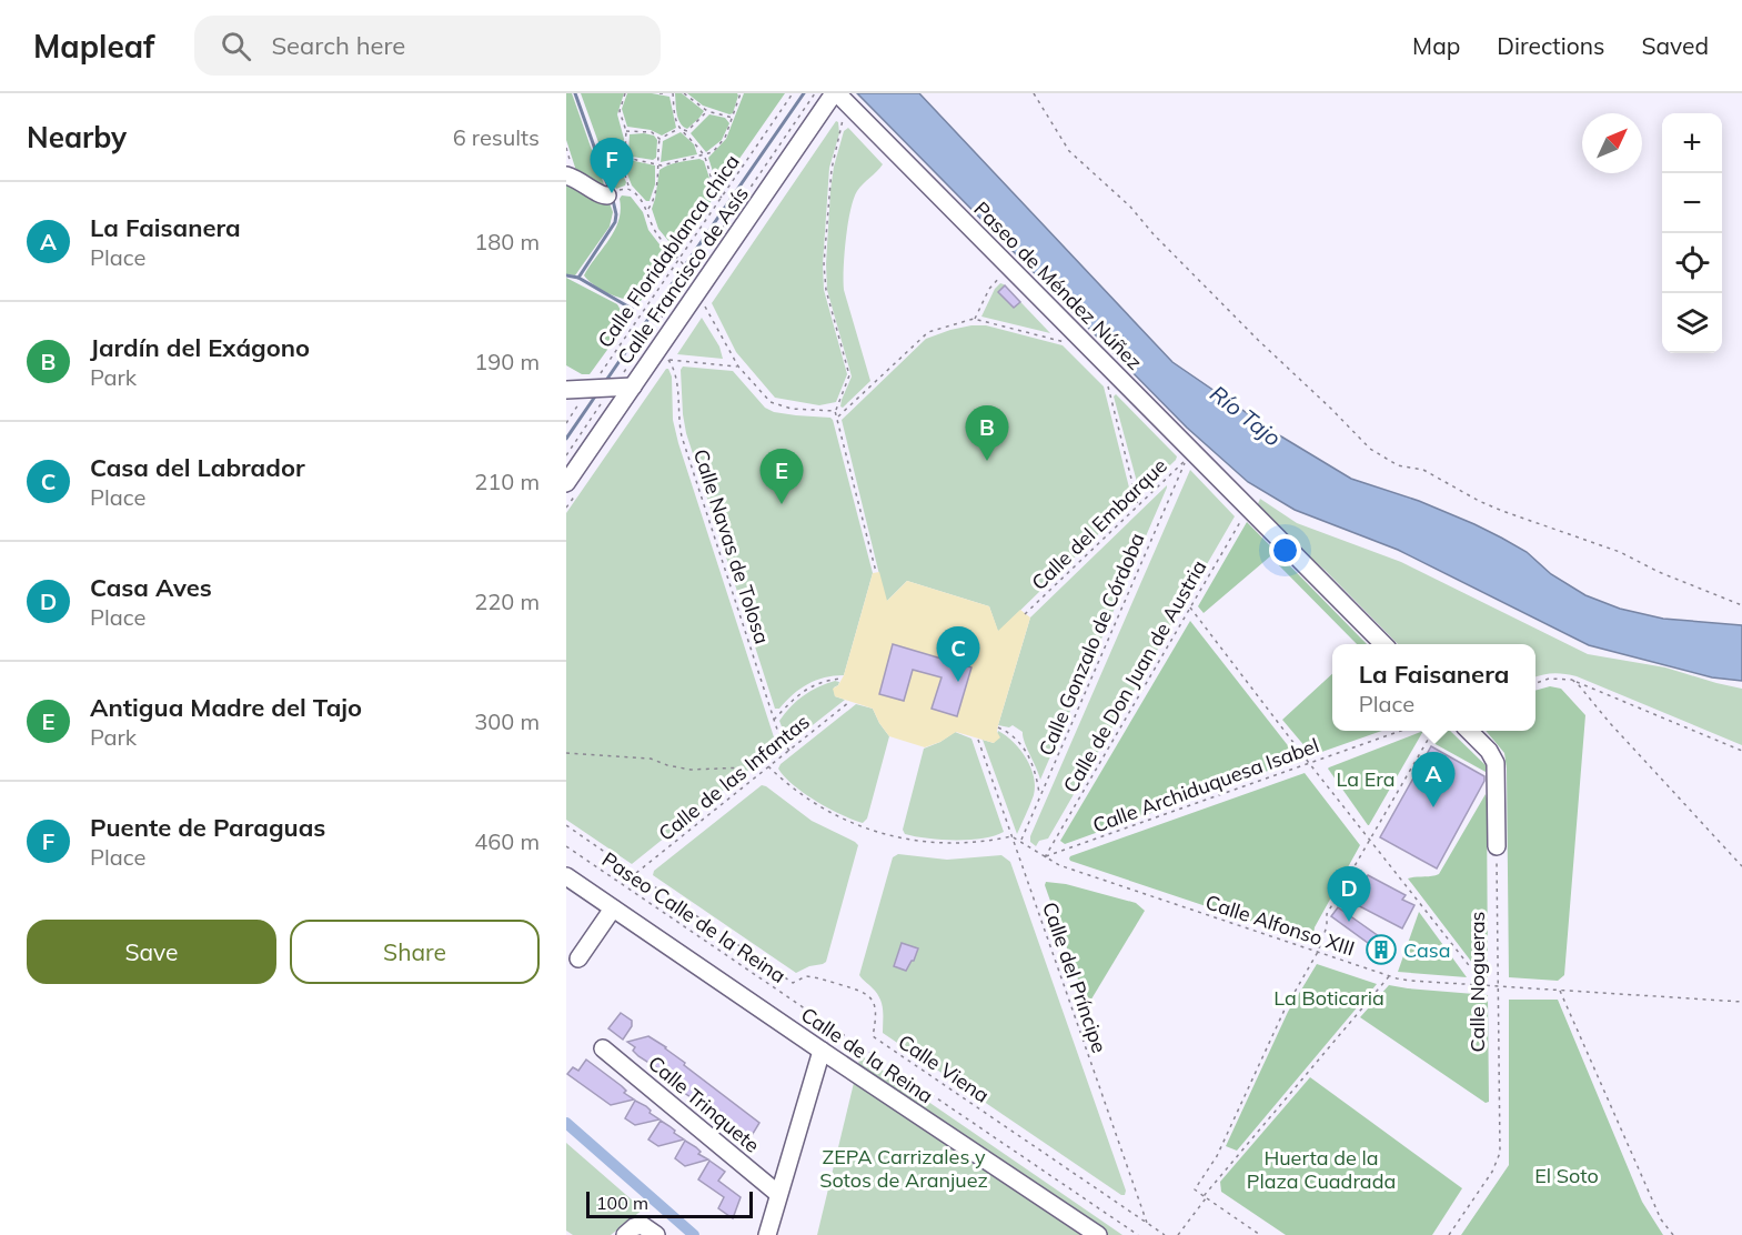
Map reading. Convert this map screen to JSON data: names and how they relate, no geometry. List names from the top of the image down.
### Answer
{
  "streets": {
    "street": [
      "Calle Francisco de Asís",
      "Paseo de Méndez Núñez",
      "Calle de la Reina",
      "Calle Trinquete"
    ],
    "path": [
      "Calle Floridablanca chica",
      "Calle del Embarque",
      "Calle Navas de Tolosa",
      "Calle Gonzalo de Córdoba",
      "Calle de Don Juan de Austria",
      "Calle de las Infantas",
      "Calle Archiduquesa Isabel",
      "Paseo Calle de la Reina",
      "Calle Alfonso XIII",
      "Calle del Príncipe",
      "Calle Nogueras",
      "Calle Viena"
    ]
  },
  "crossings": [
    ["Calle Francisco de Asís", "Paseo de Méndez Núñez"],
    ["Calle Francisco de Asís", "Calle Navas de Tolosa"],
    ["Paseo de Méndez Núñez", "Calle de Don Juan de Austria"],
    ["Calle del Embarque", "Calle Gonzalo de Córdoba"],
    ["Calle Navas de Tolosa", "Calle de las Infantas"],
    ["Calle Gonzalo de Córdoba", "Calle Alfonso XIII"],
    ["Calle de Don Juan de Austria", "Calle Archiduquesa Isabel"],
    ["Calle de Don Juan de Austria", "Calle Alfonso XIII"],
    ["Calle de las Infantas", "Calle Viena"],
    ["Calle Archiduquesa Isabel", "Calle Alfonso XIII"],
    ["Calle Alfonso XIII", "Calle del Príncipe"],
    ["Calle Alfonso XIII", "Calle Nogueras"],
    ["Calle del Príncipe", "Calle Viena"],
    ["Calle de la Reina", "Calle Trinquete"]
  ],
  "water": ["Río Tajo"],
  "parks": [
    "La Era",
    "La Boticaria",
    "ZEPA Carrizales y Sotos de Aranjuez",
    "Huerta de la Plaza Cuadrada",
    "El Soto"
  ],
  "places": {
    "building": ["Casa"]
  },
  "scale_bar": "100 m",
  "north": "top right",
  "page": {
    "header": "Mapleaf",
    "search": "Search here",
    "nav": ["Map", "Directions", "Saved"],
    "heading": ["Nearby", "6 results"],
    "map_buttons": ["+", "−"],
    "pins": [
      "F",
      "B",
      "E",
      "C",
      "A",
      "D"
    ],
    "list": [
      {
        "mark": "A",
        "name": "La Faisanera",
        "note": "Place",
        "value": "180 m"
      },
      {
        "mark": "B",
        "name": "Jardín del Exágono",
        "note": "Park",
        "value": "190 m"
      },
      {
        "mark": "C",
        "name": "Casa del Labrador",
        "note": "Place",
        "value": "210 m"
      },
      {
        "mark": "D",
        "name": "Casa Aves",
        "note": "Place",
        "value": "220 m"
      },
      {
        "mark": "E",
        "name": "Antigua Madre del Tajo",
        "note": "Park",
        "value": "300 m"
      },
      {
        "mark": "F",
        "name": "Puente de Paraguas",
        "note": "Place",
        "value": "460 m"
      }
    ],
    "popup": ["La Faisanera", "Place"],
    "buttons": ["Save", "Share"],
    "scale": "100 m"
  }
}
